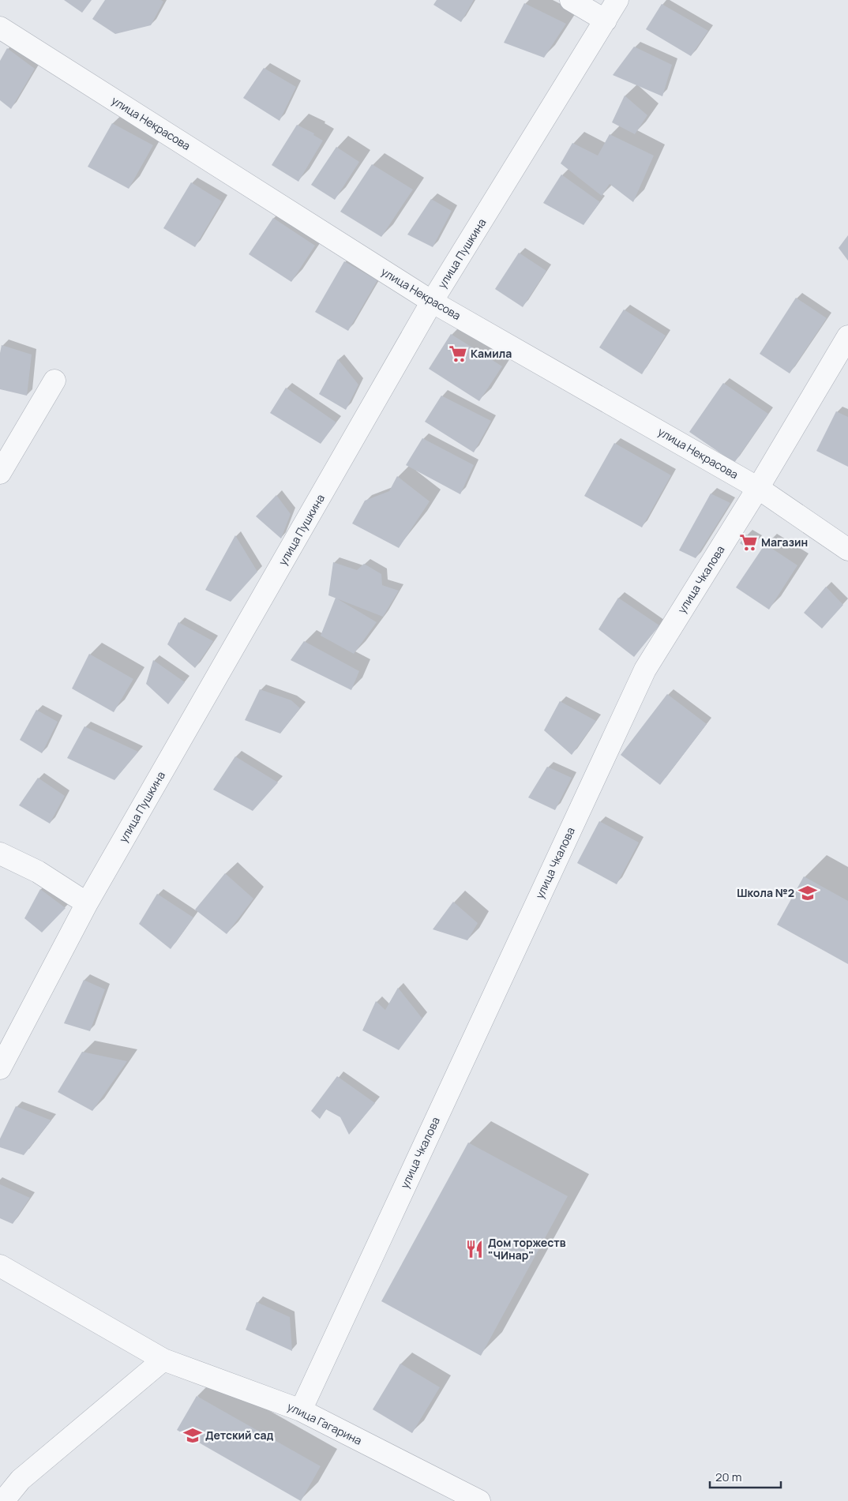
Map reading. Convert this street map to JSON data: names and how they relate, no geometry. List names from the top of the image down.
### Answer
{
  "streets": {
    "street": [
      "улица Некрасова",
      "улица Пушкина",
      "улица Чкалова",
      "улица Гагарина"
    ]
  },
  "crossings": [
    ["улица Некрасова", "улица Пушкина"],
    ["улица Некрасова", "улица Чкалова"],
    ["улица Чкалова", "улица Гагарина"]
  ],
  "places": {
    "supermarket": ["Камила", "Магазин"],
    "school or university": ["Школа №2", "Детский сад"],
    "restaurant": ["Дом торжеств \"ЧИнар\""]
  },
  "scale_bar": "20 m"
}
